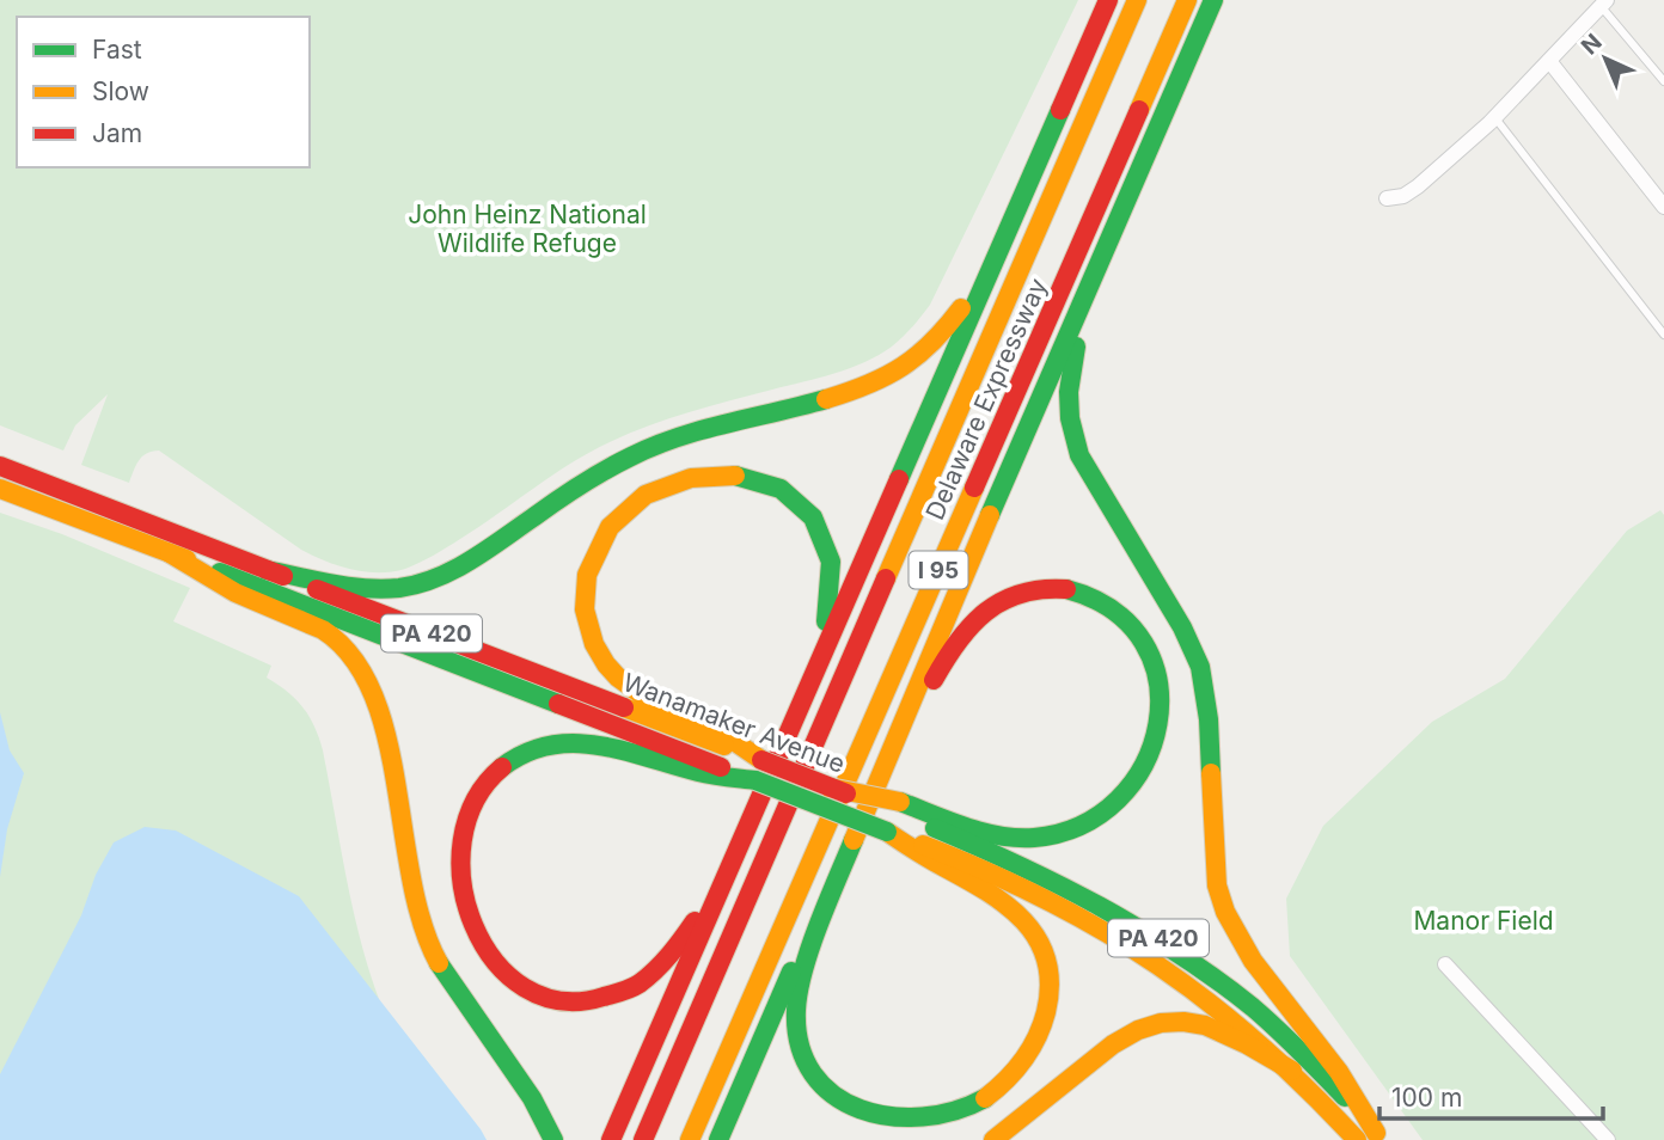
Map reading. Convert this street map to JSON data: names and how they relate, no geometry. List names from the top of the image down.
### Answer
{
  "streets": {
    "main road": [
      "Delaware Expressway",
      "I 95",
      "PA 420",
      "Wanamaker Avenue"
    ]
  },
  "crossings": [
    ["PA 420", "Wanamaker Avenue"]
  ],
  "parks": ["John Heinz National Wildlife Refuge", "Manor Field"],
  "legend": ["Fast", "Slow", "Jam"],
  "scale_bar": "100 m",
  "north": "top left"
}
